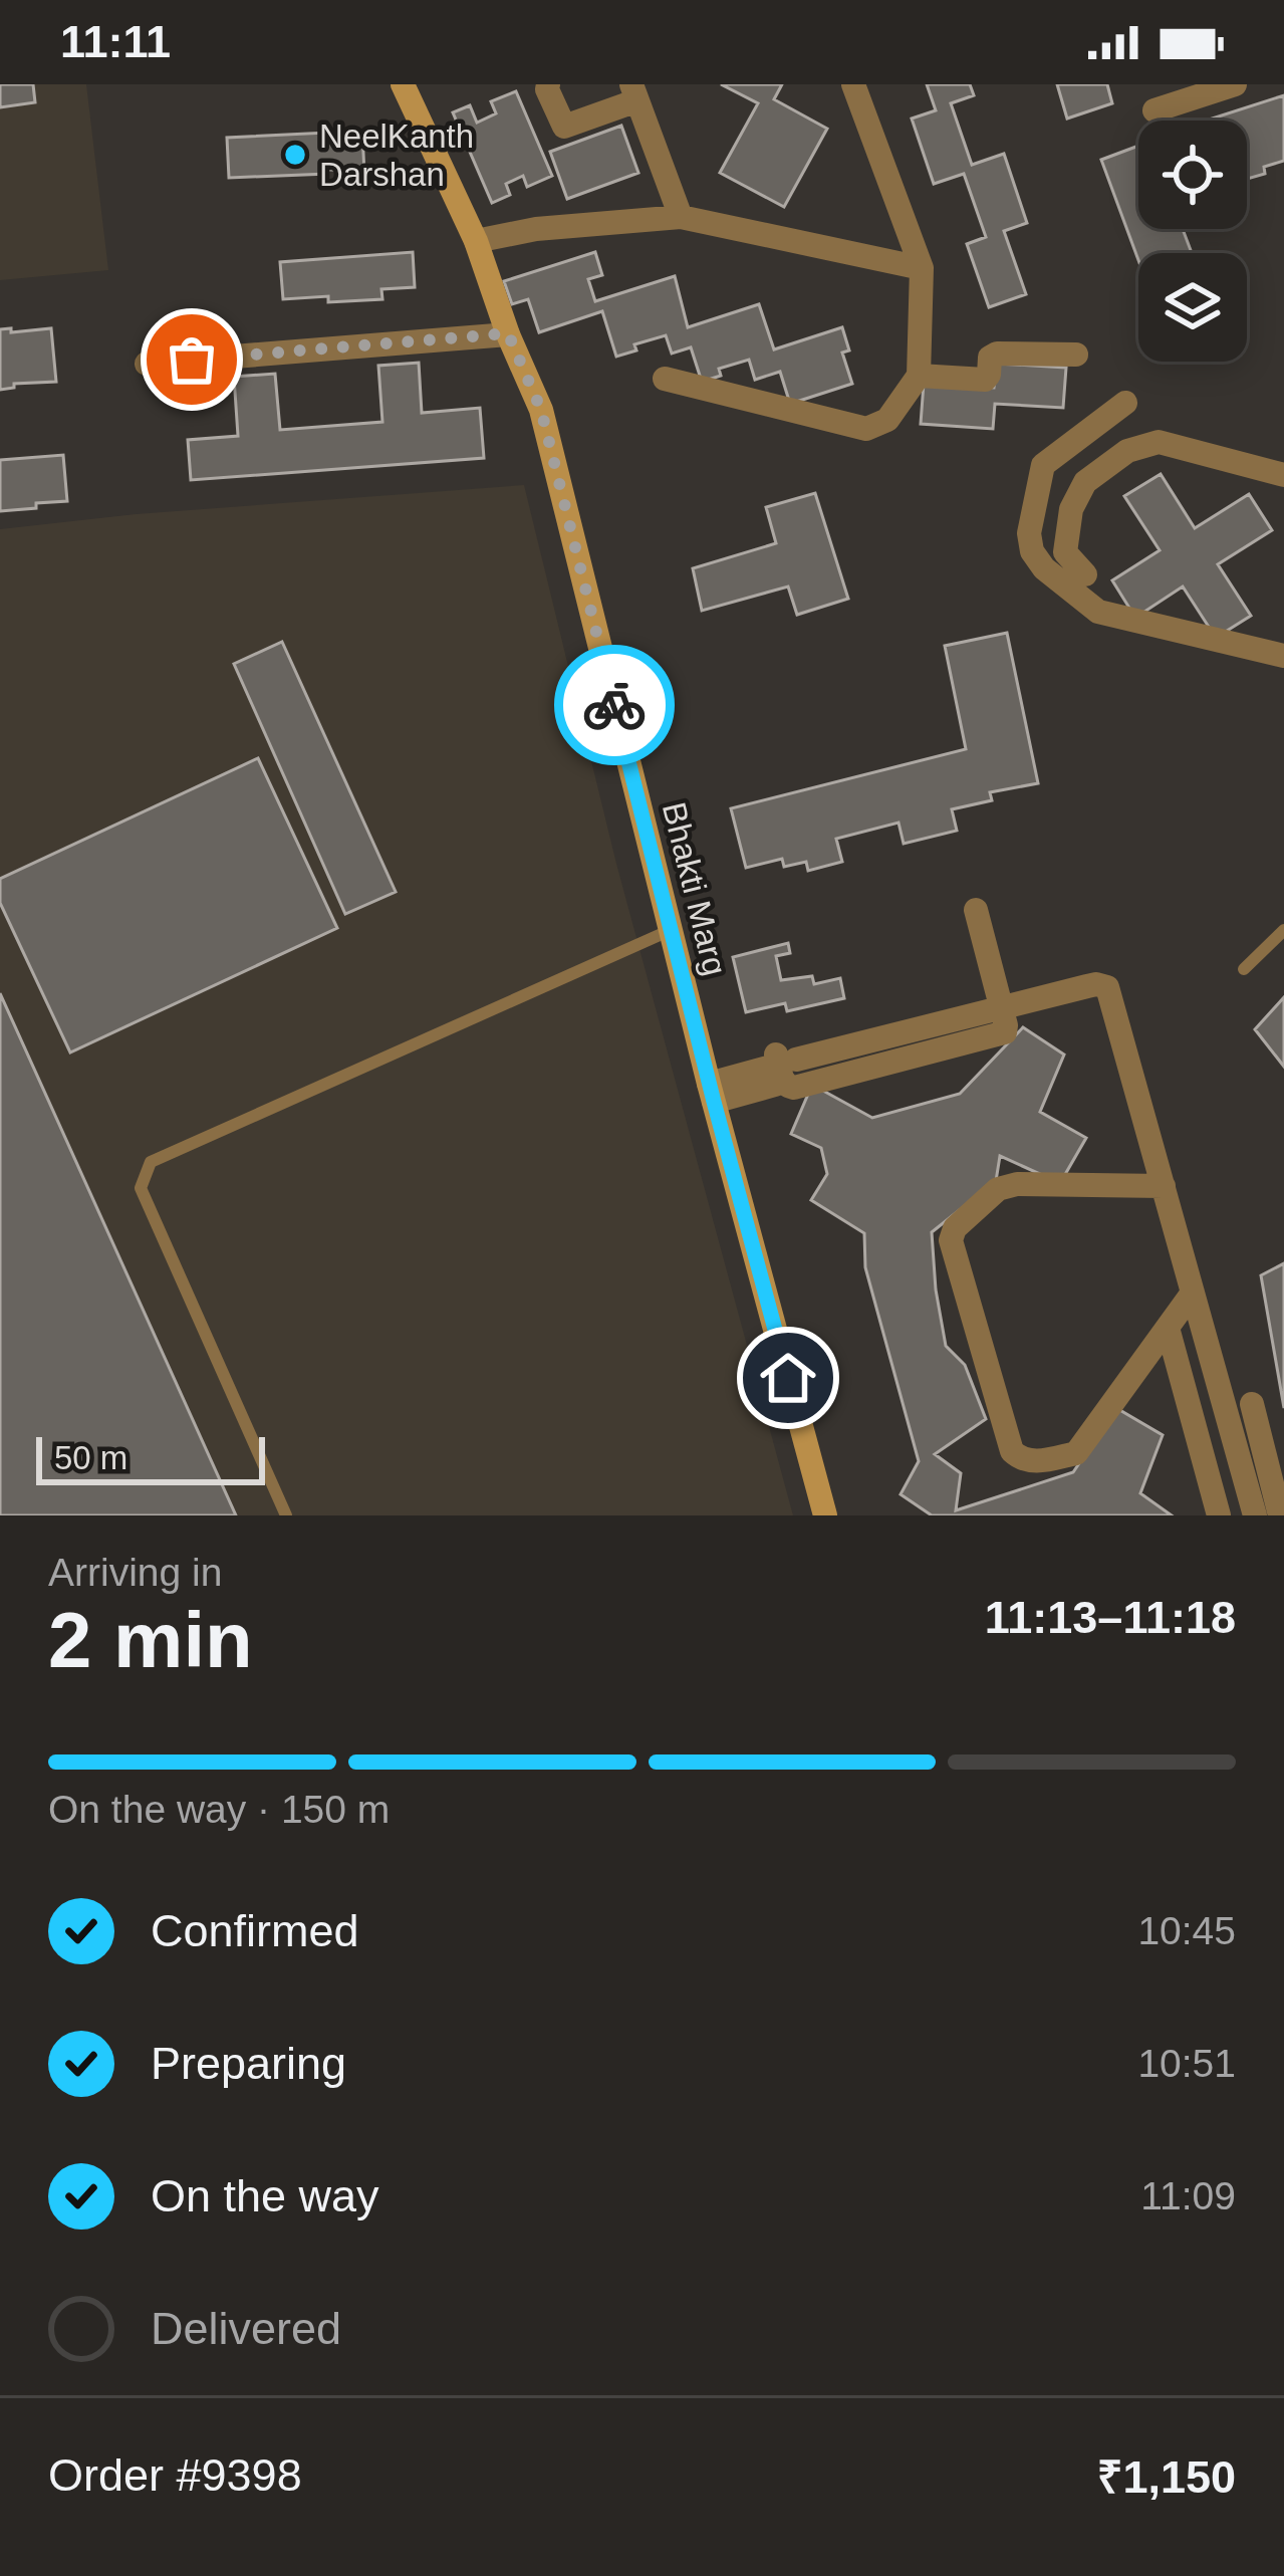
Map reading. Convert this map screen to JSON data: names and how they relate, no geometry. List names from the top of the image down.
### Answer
{
  "streets": {
    "main road": ["Bhakti Marg"]
  },
  "places": ["NeelKanth Darshan"],
  "scale_bar": "50 m",
  "page": {
    "status": "11:11",
    "scale": "50 m",
    "heading": ["2 min", "Arriving in", "11:13–11:18"],
    "panel": ["Order #9398", "₹1,150"],
    "bar": "On the way · 150 m",
    "list": [
      ["Confirmed", "10:45"],
      ["Preparing", "10:51"],
      ["On the way", "11:09"],
      "Delivered"
    ]
  }
}
